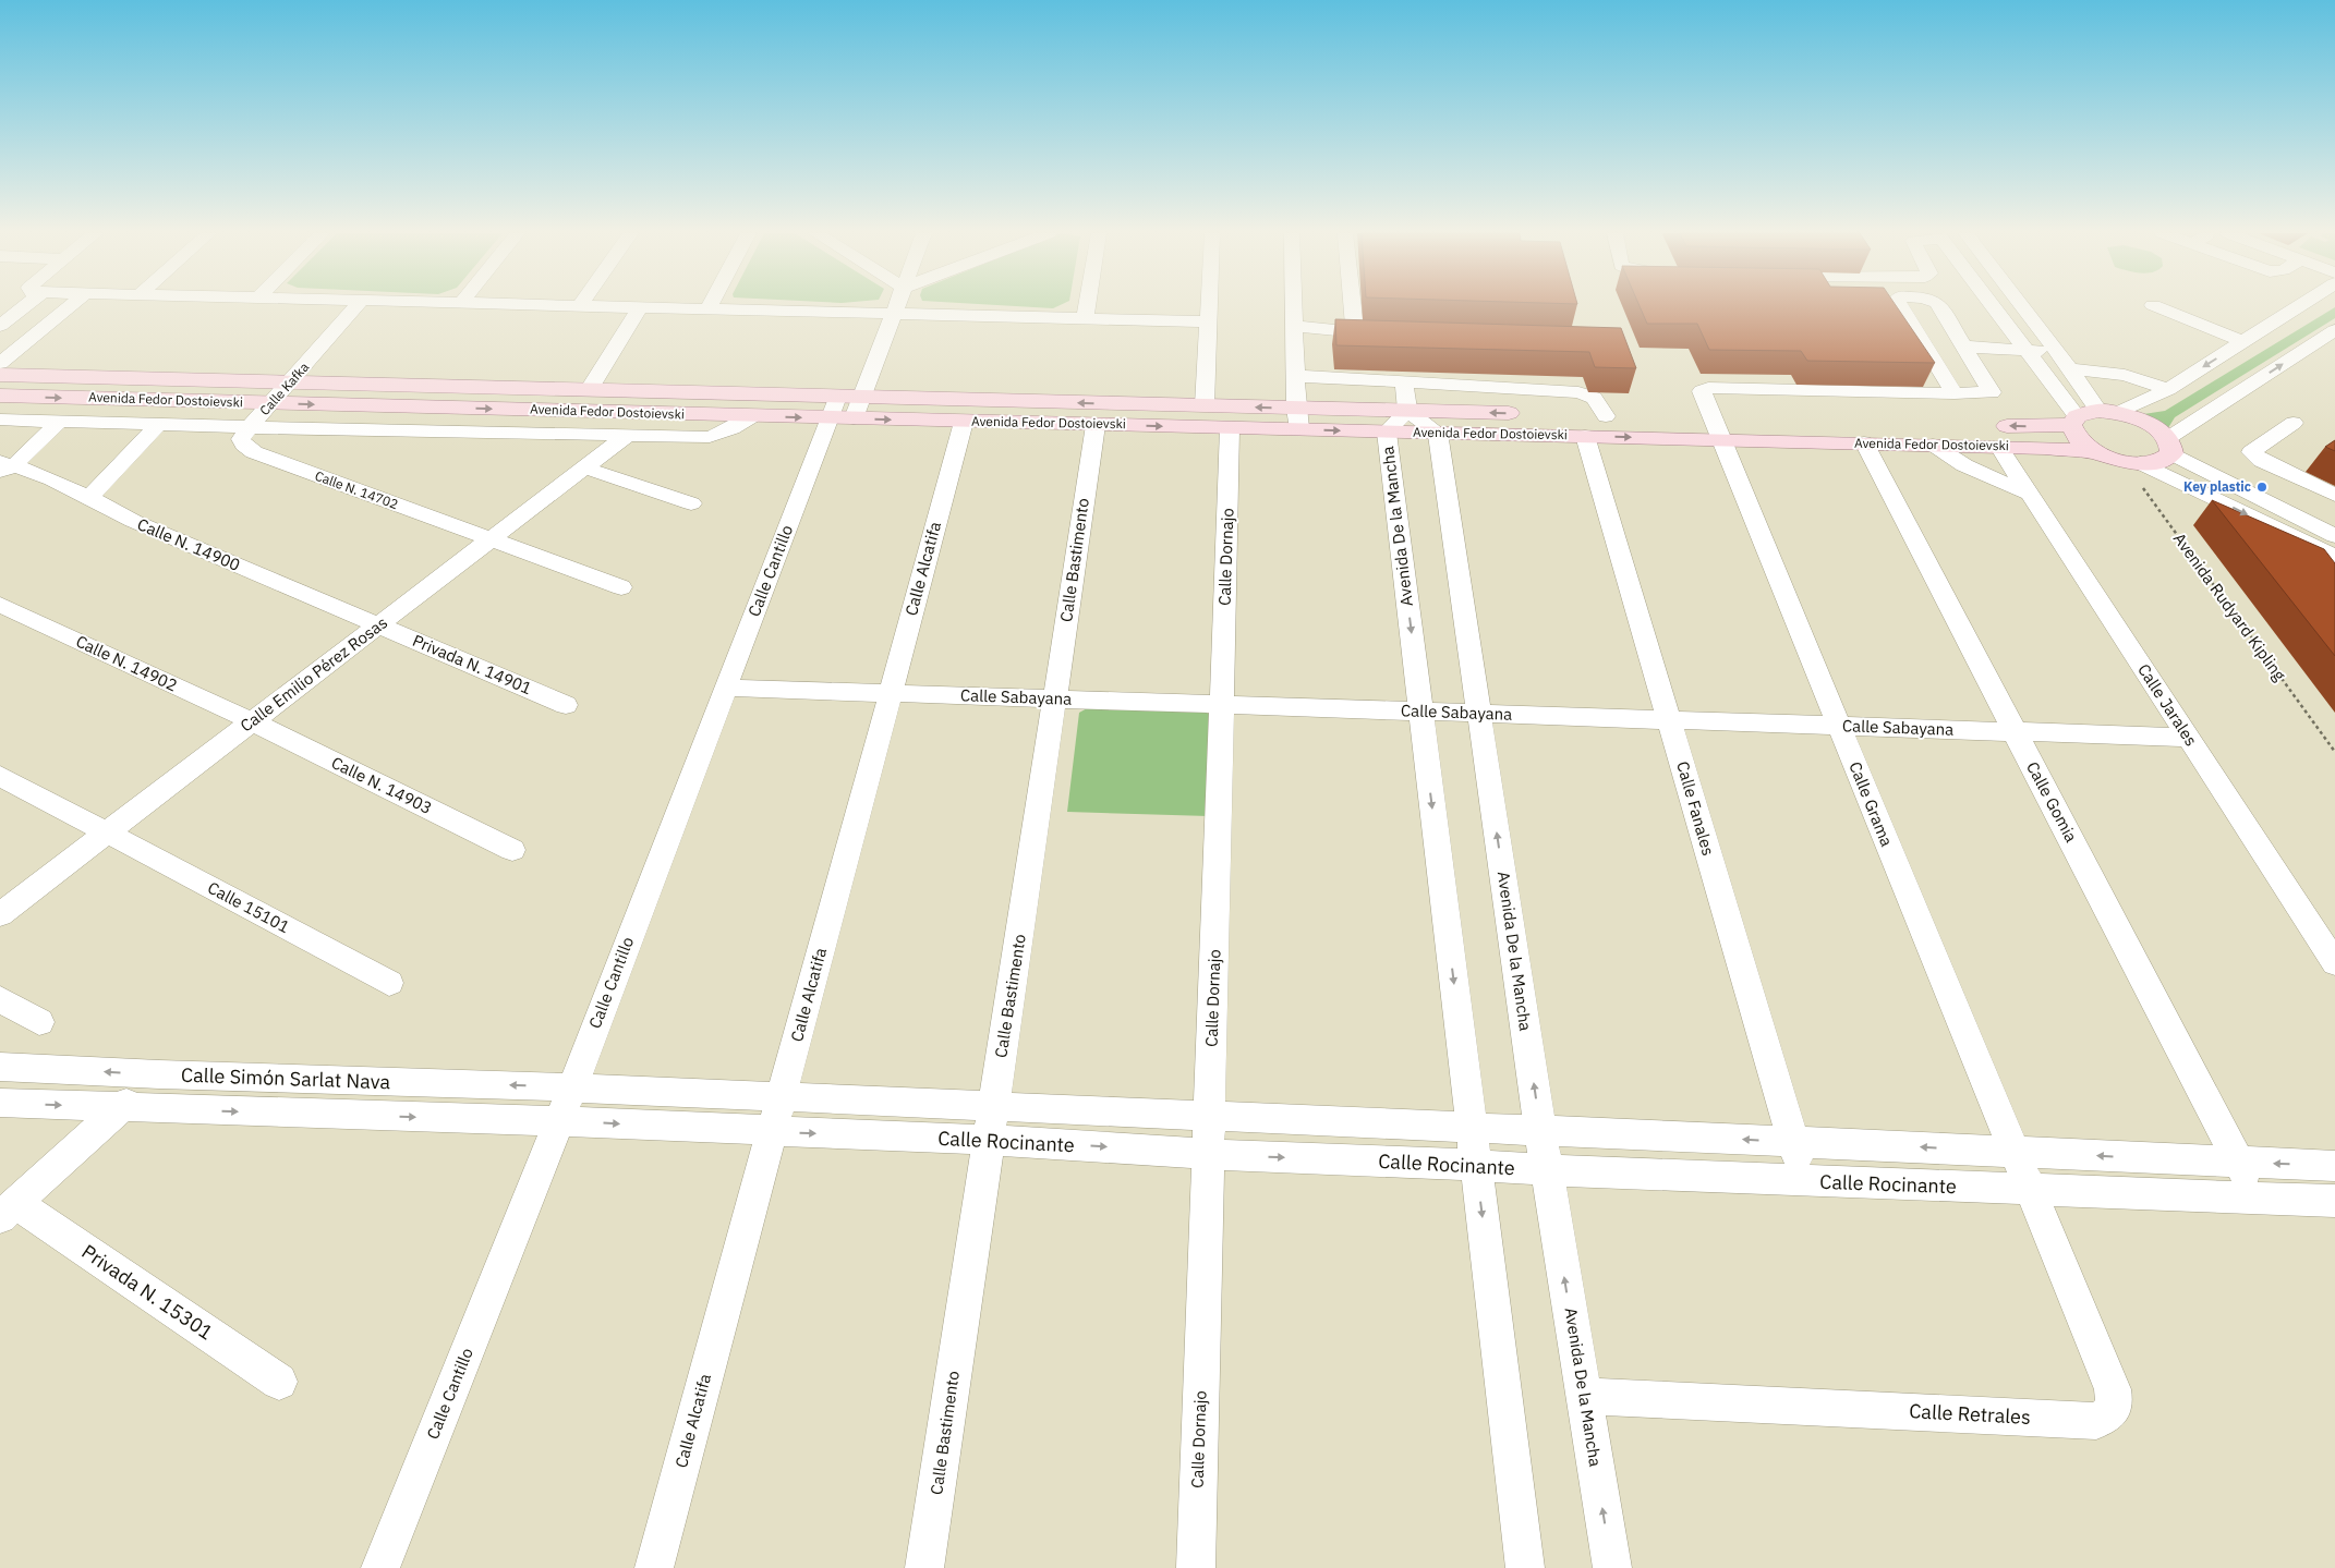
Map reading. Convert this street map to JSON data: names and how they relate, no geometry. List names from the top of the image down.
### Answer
{
  "streets": {
    "main road": ["Avenida Fedor Dostoievski"],
    "street": [
      "Calle Kafka",
      "Calle N. 14702",
      "Avenida De la Mancha",
      "Calle N. 14900",
      "Calle Dornajo",
      "Calle Bastimento",
      "Calle Alcatifa",
      "Calle Cantillo",
      "Calle N. 14902",
      "Privada N. 14901",
      "Calle Emilio Pérez Rosas",
      "Calle Sabayana",
      "Calle Jarales",
      "Calle N. 14903",
      "Calle Gomia",
      "Calle Grama",
      "Calle Fanales",
      "Calle 15101",
      "Calle Simón Sarlat Nava",
      "Calle Rocinante",
      "Privada N. 15301",
      "Calle Retrales"
    ],
    "path": ["Avenida Rudyard Kipling"]
  },
  "crossings": [
    ["Calle Kafka", "Avenida Fedor Dostoievski"],
    ["Calle Kafka", "Calle N. 14702"],
    ["Avenida Fedor Dostoievski", "Avenida De la Mancha"],
    ["Avenida Fedor Dostoievski", "Calle Dornajo"],
    ["Avenida Fedor Dostoievski", "Calle Bastimento"],
    ["Avenida Fedor Dostoievski", "Calle Alcatifa"],
    ["Avenida Fedor Dostoievski", "Calle Cantillo"],
    ["Avenida Fedor Dostoievski", "Calle Jarales"],
    ["Avenida Fedor Dostoievski", "Calle Gomia"],
    ["Avenida Fedor Dostoievski", "Calle Grama"],
    ["Avenida Fedor Dostoievski", "Calle Fanales"],
    ["Calle N. 14702", "Calle Emilio Pérez Rosas"],
    ["Avenida De la Mancha", "Calle Sabayana"],
    ["Avenida De la Mancha", "Calle Rocinante"],
    ["Avenida De la Mancha", "Calle Retrales"],
    ["Calle N. 14900", "Privada N. 14901"],
    ["Calle N. 14900", "Calle Emilio Pérez Rosas"],
    ["Calle Dornajo", "Calle Sabayana"],
    ["Calle Dornajo", "Calle Rocinante"],
    ["Calle Bastimento", "Calle Sabayana"],
    ["Calle Bastimento", "Calle Rocinante"],
    ["Calle Alcatifa", "Calle Sabayana"],
    ["Calle Alcatifa", "Calle Rocinante"],
    ["Calle Cantillo", "Calle Sabayana"],
    ["Calle Cantillo", "Calle Simón Sarlat Nava"],
    ["Calle Cantillo", "Calle Rocinante"],
    ["Calle N. 14902", "Calle Emilio Pérez Rosas"],
    ["Calle N. 14902", "Calle N. 14903"],
    ["Privada N. 14901", "Calle Emilio Pérez Rosas"],
    ["Calle Emilio Pérez Rosas", "Calle N. 14903"],
    ["Calle Emilio Pérez Rosas", "Calle 15101"],
    ["Calle Sabayana", "Calle Jarales"],
    ["Calle Sabayana", "Calle Gomia"],
    ["Calle Sabayana", "Calle Grama"],
    ["Calle Sabayana", "Calle Fanales"],
    ["Calle Gomia", "Calle Rocinante"],
    ["Calle Grama", "Calle Rocinante"],
    ["Calle Grama", "Calle Retrales"],
    ["Calle Fanales", "Calle Rocinante"],
    ["Calle Simón Sarlat Nava", "Calle Rocinante"],
    ["Calle Rocinante", "Calle Retrales"]
  ],
  "places": ["Key plastic"]
}
